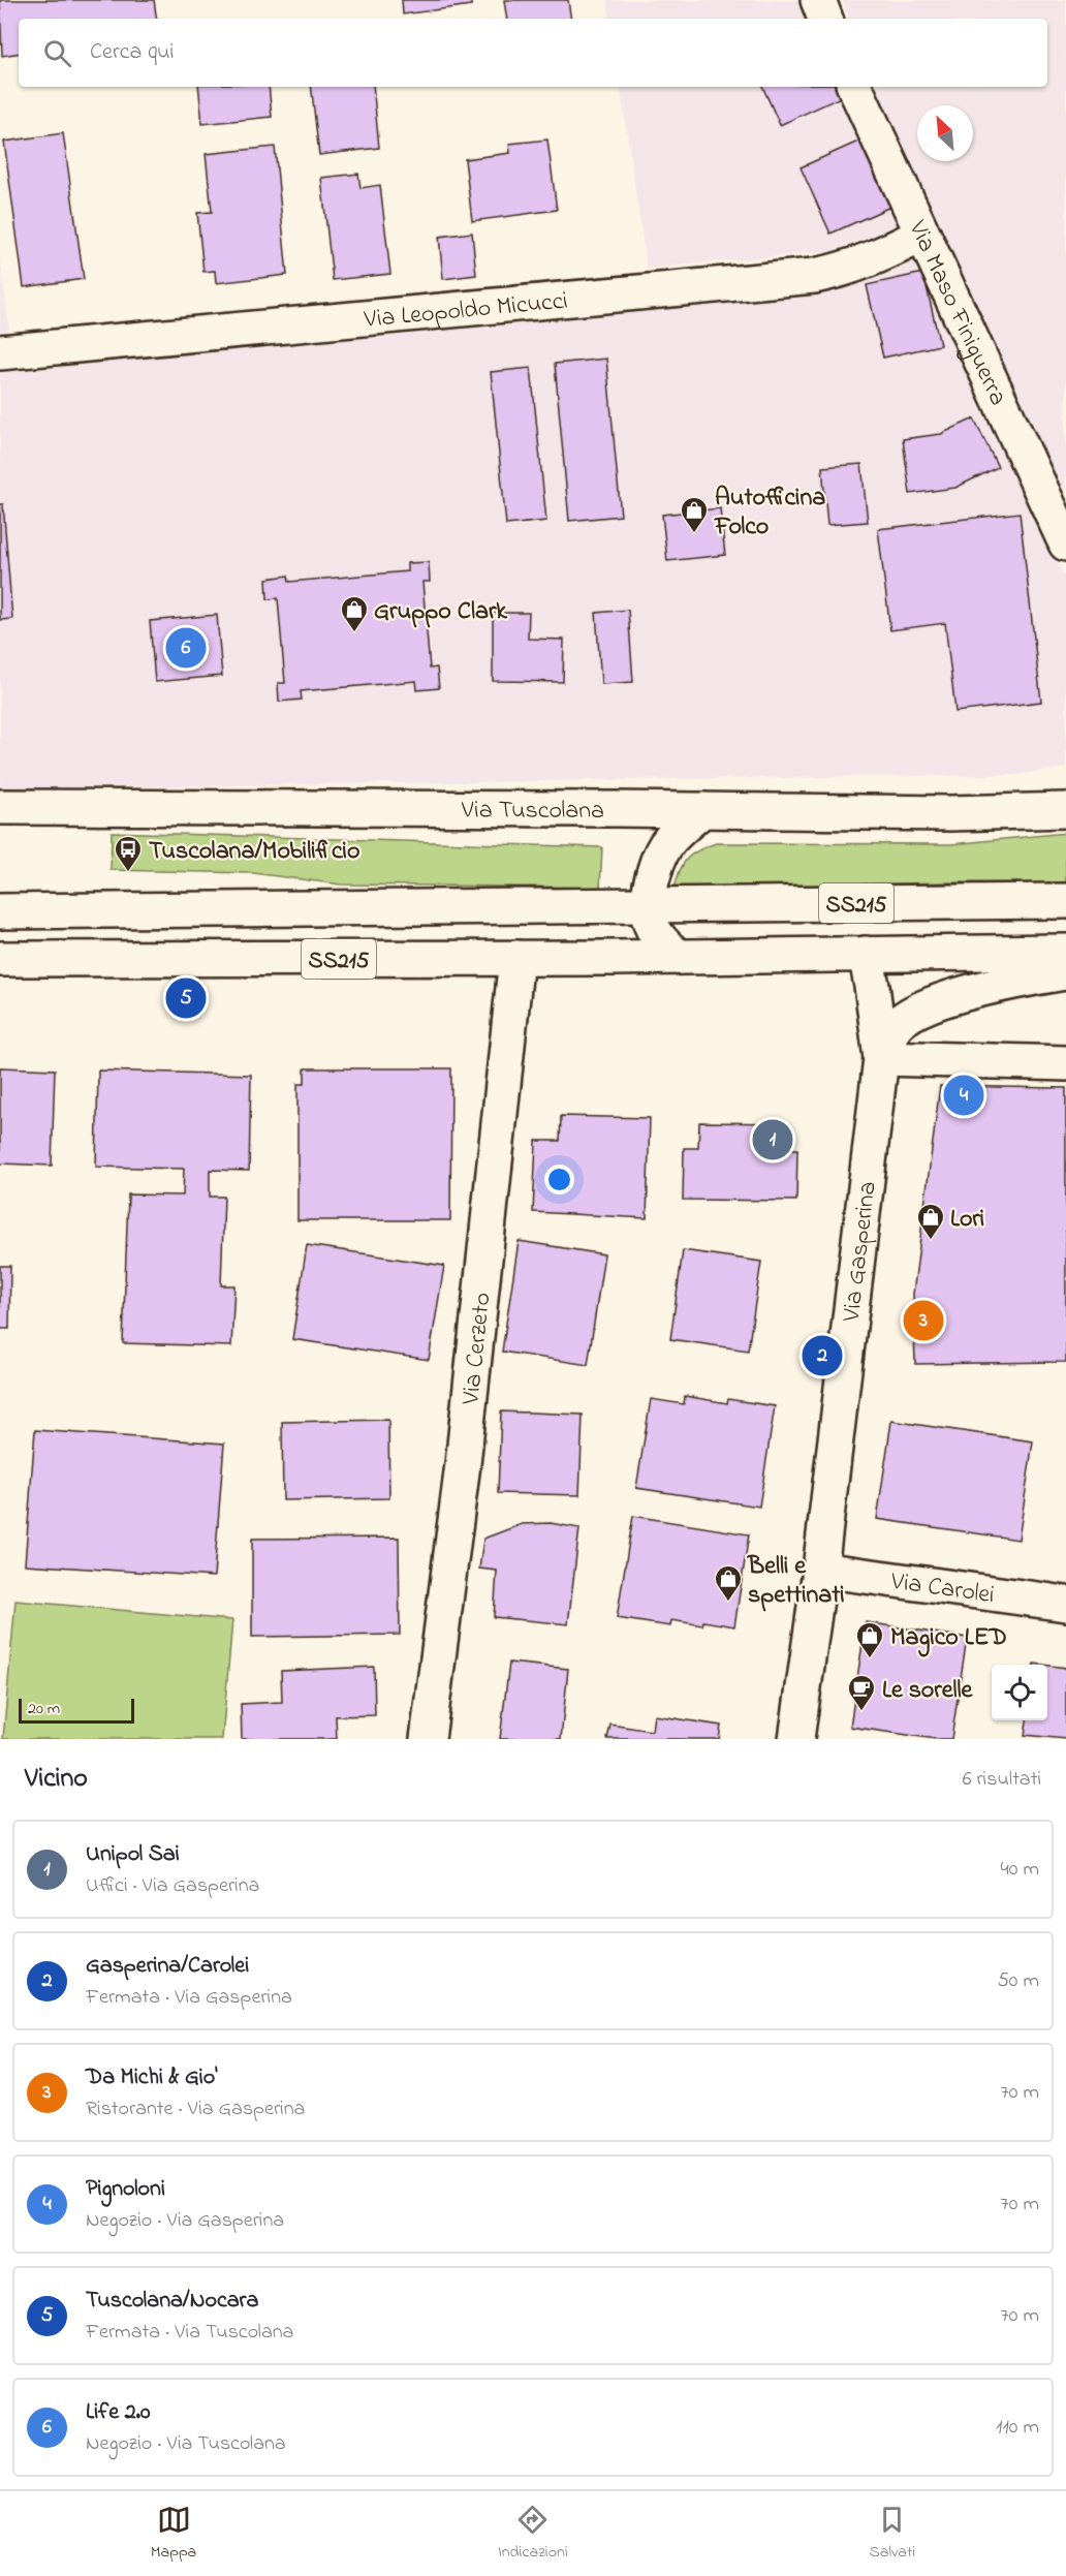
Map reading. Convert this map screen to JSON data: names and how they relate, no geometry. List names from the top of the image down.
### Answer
{
  "streets": {
    "street": [
      "Via Leopoldo Micucci",
      "Via Maso Finiguerra",
      "Via Tuscolana",
      "SS215",
      "Via Gasperina",
      "Via Cerzeto",
      "Via Carolei"
    ]
  },
  "crossings": [
    ["Via Leopoldo Micucci", "Via Maso Finiguerra"],
    ["SS215", "Via Cerzeto"],
    ["Via Gasperina", "Via Carolei"]
  ],
  "places": {
    "shop": [
      "Autofficina Folco",
      "Gruppo Clark",
      "Lori",
      "Belli e spettinati",
      "Magico LED"
    ],
    "bus stop": ["Tuscolana/Mobilificio"],
    "cafe": ["Le sorelle"]
  },
  "scale_bar": "20 m",
  "north": "top left",
  "page": {
    "search": "Cerca qui",
    "pins": [
      "6",
      "5",
      "4",
      "1",
      "3",
      "2"
    ],
    "scale": "20 m",
    "heading": ["Vicino", "6 risultati"],
    "list": [
      {
        "mark": "1",
        "name": "Unipol Sai",
        "note": "Uffici · Via Gasperina",
        "value": "40 m"
      },
      {
        "mark": "2",
        "name": "Gasperina/Carolei",
        "note": "Fermata · Via Gasperina",
        "value": "50 m"
      },
      {
        "mark": "3",
        "name": "Da Michi & Gio'",
        "note": "Ristorante · Via Gasperina",
        "value": "70 m"
      },
      {
        "mark": "4",
        "name": "Pignoloni",
        "note": "Negozio · Via Gasperina",
        "value": "70 m"
      },
      {
        "mark": "5",
        "name": "Tuscolana/Nocara",
        "note": "Fermata · Via Tuscolana",
        "value": "70 m"
      },
      {
        "mark": "6",
        "name": "Life 2.0",
        "note": "Negozio · Via Tuscolana",
        "value": "110 m"
      }
    ],
    "nav": ["Mappa", "Indicazioni", "Salvati"]
  }
}
